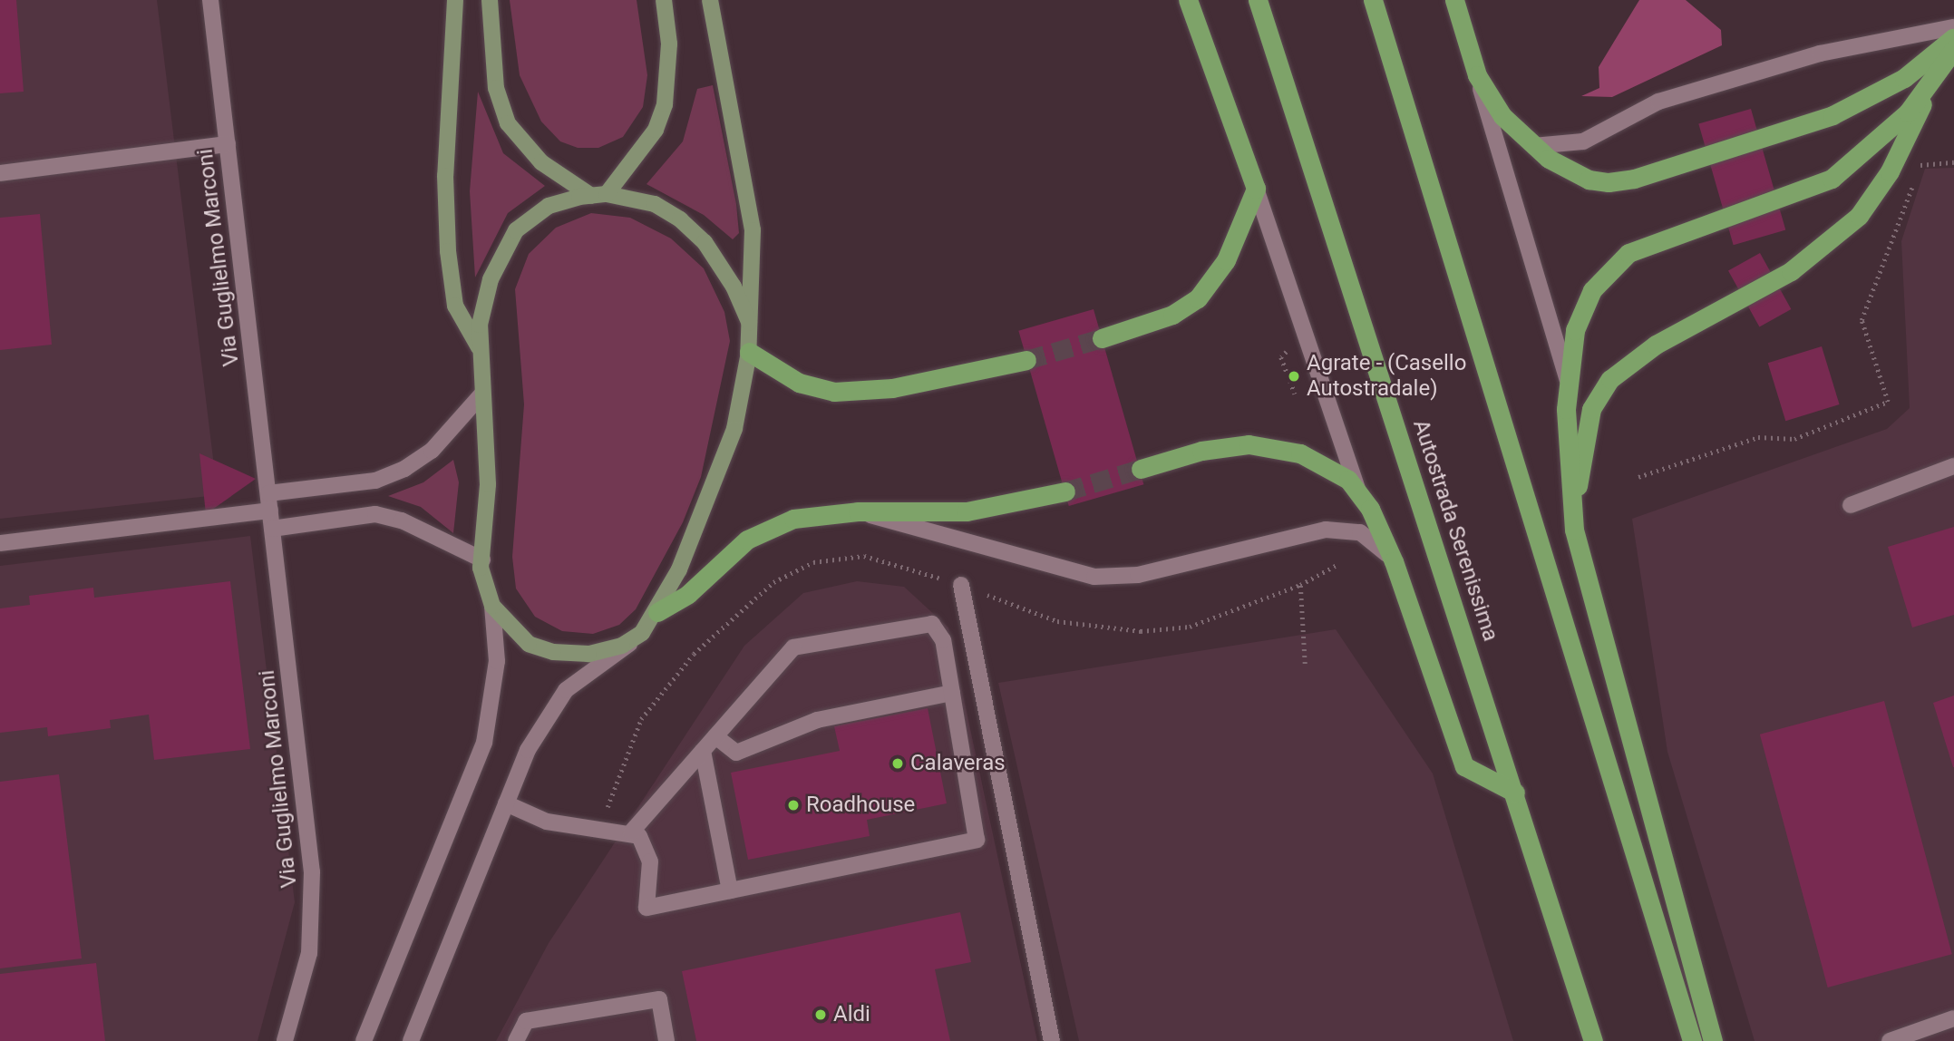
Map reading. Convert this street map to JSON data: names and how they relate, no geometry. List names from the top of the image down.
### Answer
{
  "streets": {
    "highway": ["Autostrada Serenissima"],
    "street": ["Via Guglielmo Marconi"]
  },
  "places": [
    "Agrate - (Casello Autostradale)",
    "Calaveras",
    "Roadhouse",
    "Aldi"
  ]
}
